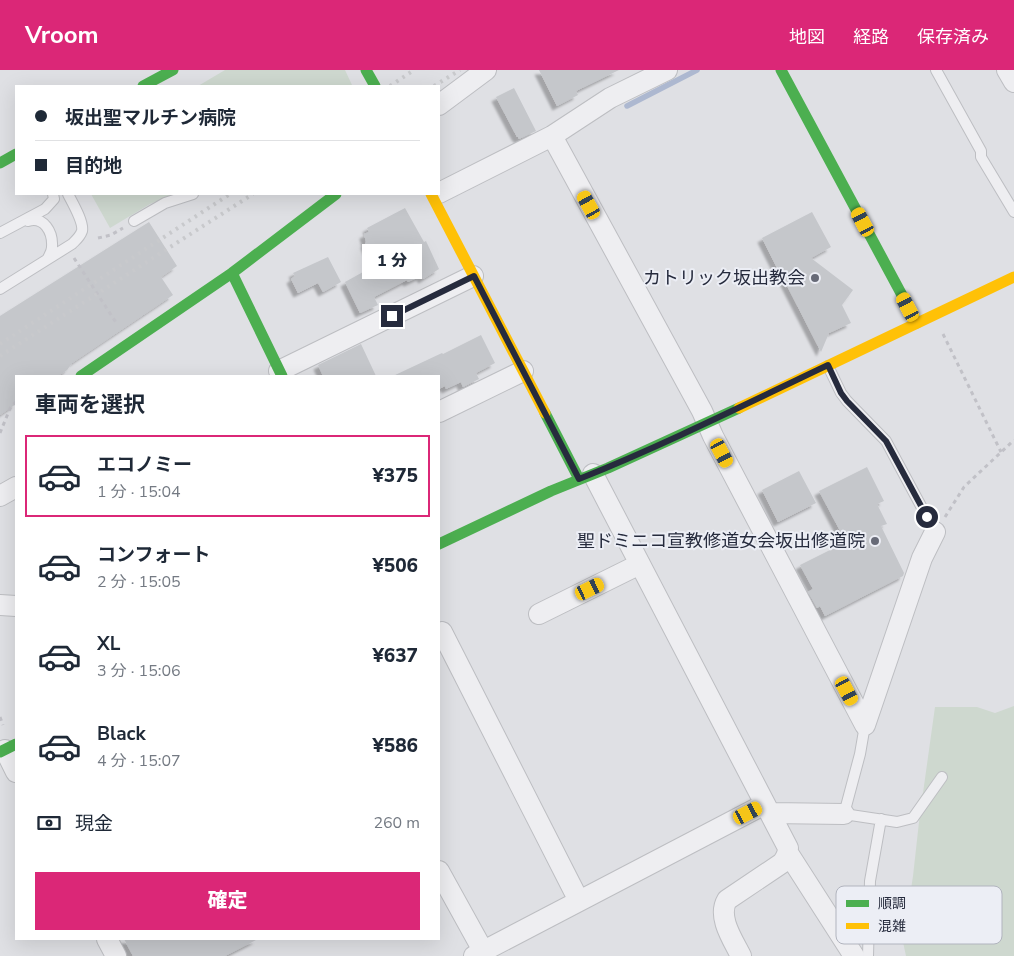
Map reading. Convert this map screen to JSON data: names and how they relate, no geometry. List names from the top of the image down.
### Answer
{
  "places": ["カトリック坂出教会", "聖ドミニコ宣教修道女会坂出修道院"],
  "legend": ["順調", "混雑"],
  "page": {
    "header": "Vroom",
    "nav": ["地図", "経路", "保存済み"],
    "banner": ["坂出聖マルチン病院", "目的地"],
    "bubble": "1 分",
    "heading": "車両を選択",
    "list": [
      {
        "name": "エコノミー",
        "note": "1 分 · 15:04",
        "value": "¥375"
      },
      {
        "name": "コンフォート",
        "note": "2 分 · 15:05",
        "value": "¥506"
      },
      {
        "name": "XL",
        "note": "3 分 · 15:06",
        "value": "¥637"
      },
      {
        "name": "Black",
        "note": "4 分 · 15:07",
        "value": "¥586"
      }
    ],
    "pay": ["現金", "260 m"],
    "buttons": "確定"
  }
}
